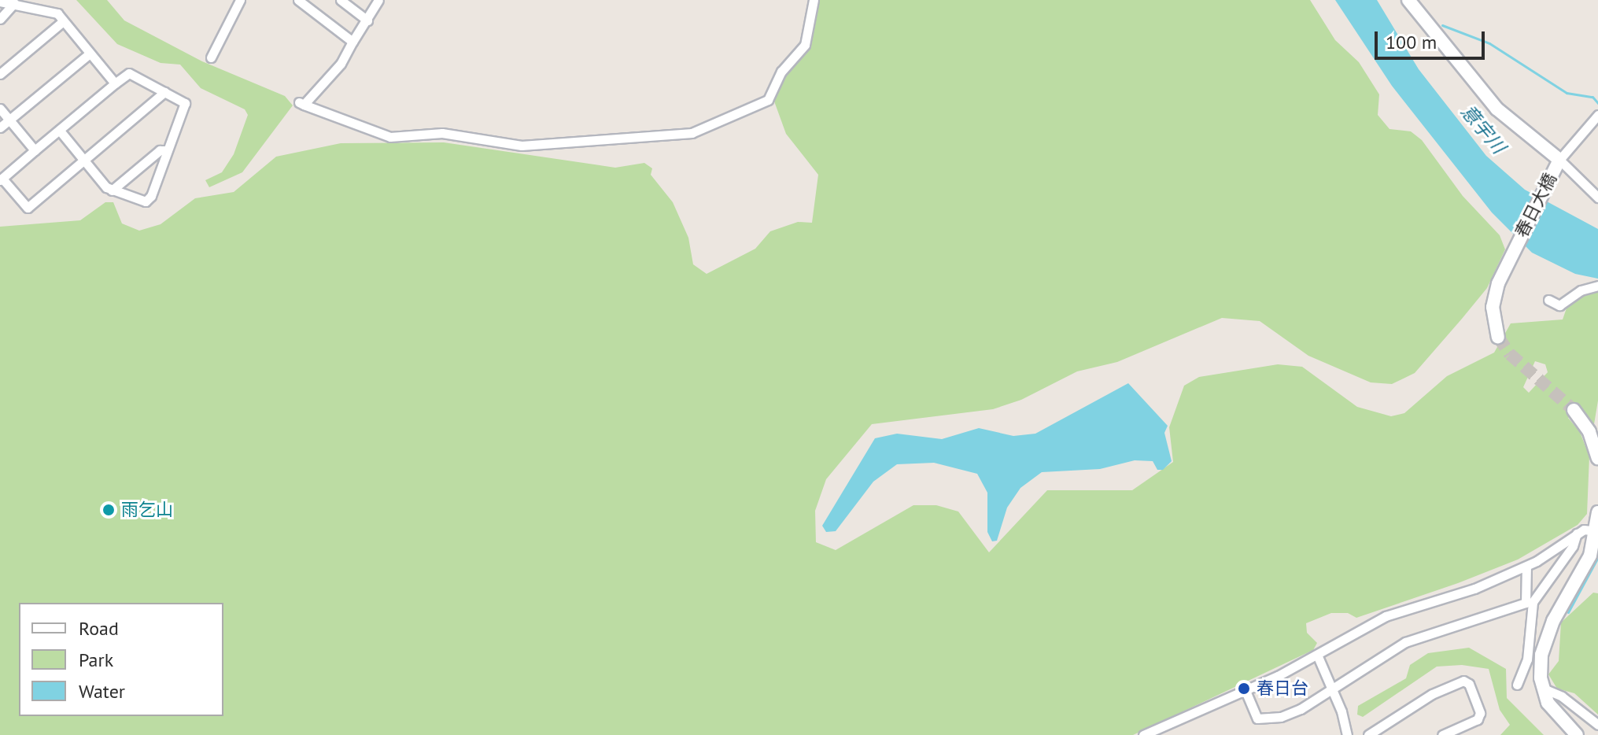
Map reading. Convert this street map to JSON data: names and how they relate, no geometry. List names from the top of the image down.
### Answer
{
  "streets": {
    "street": ["春日大橋"]
  },
  "water": ["意宇川"],
  "places": ["雨乞山", "春日台"],
  "legend": ["Road", "Park", "Water"],
  "scale_bar": "100 m"
}
